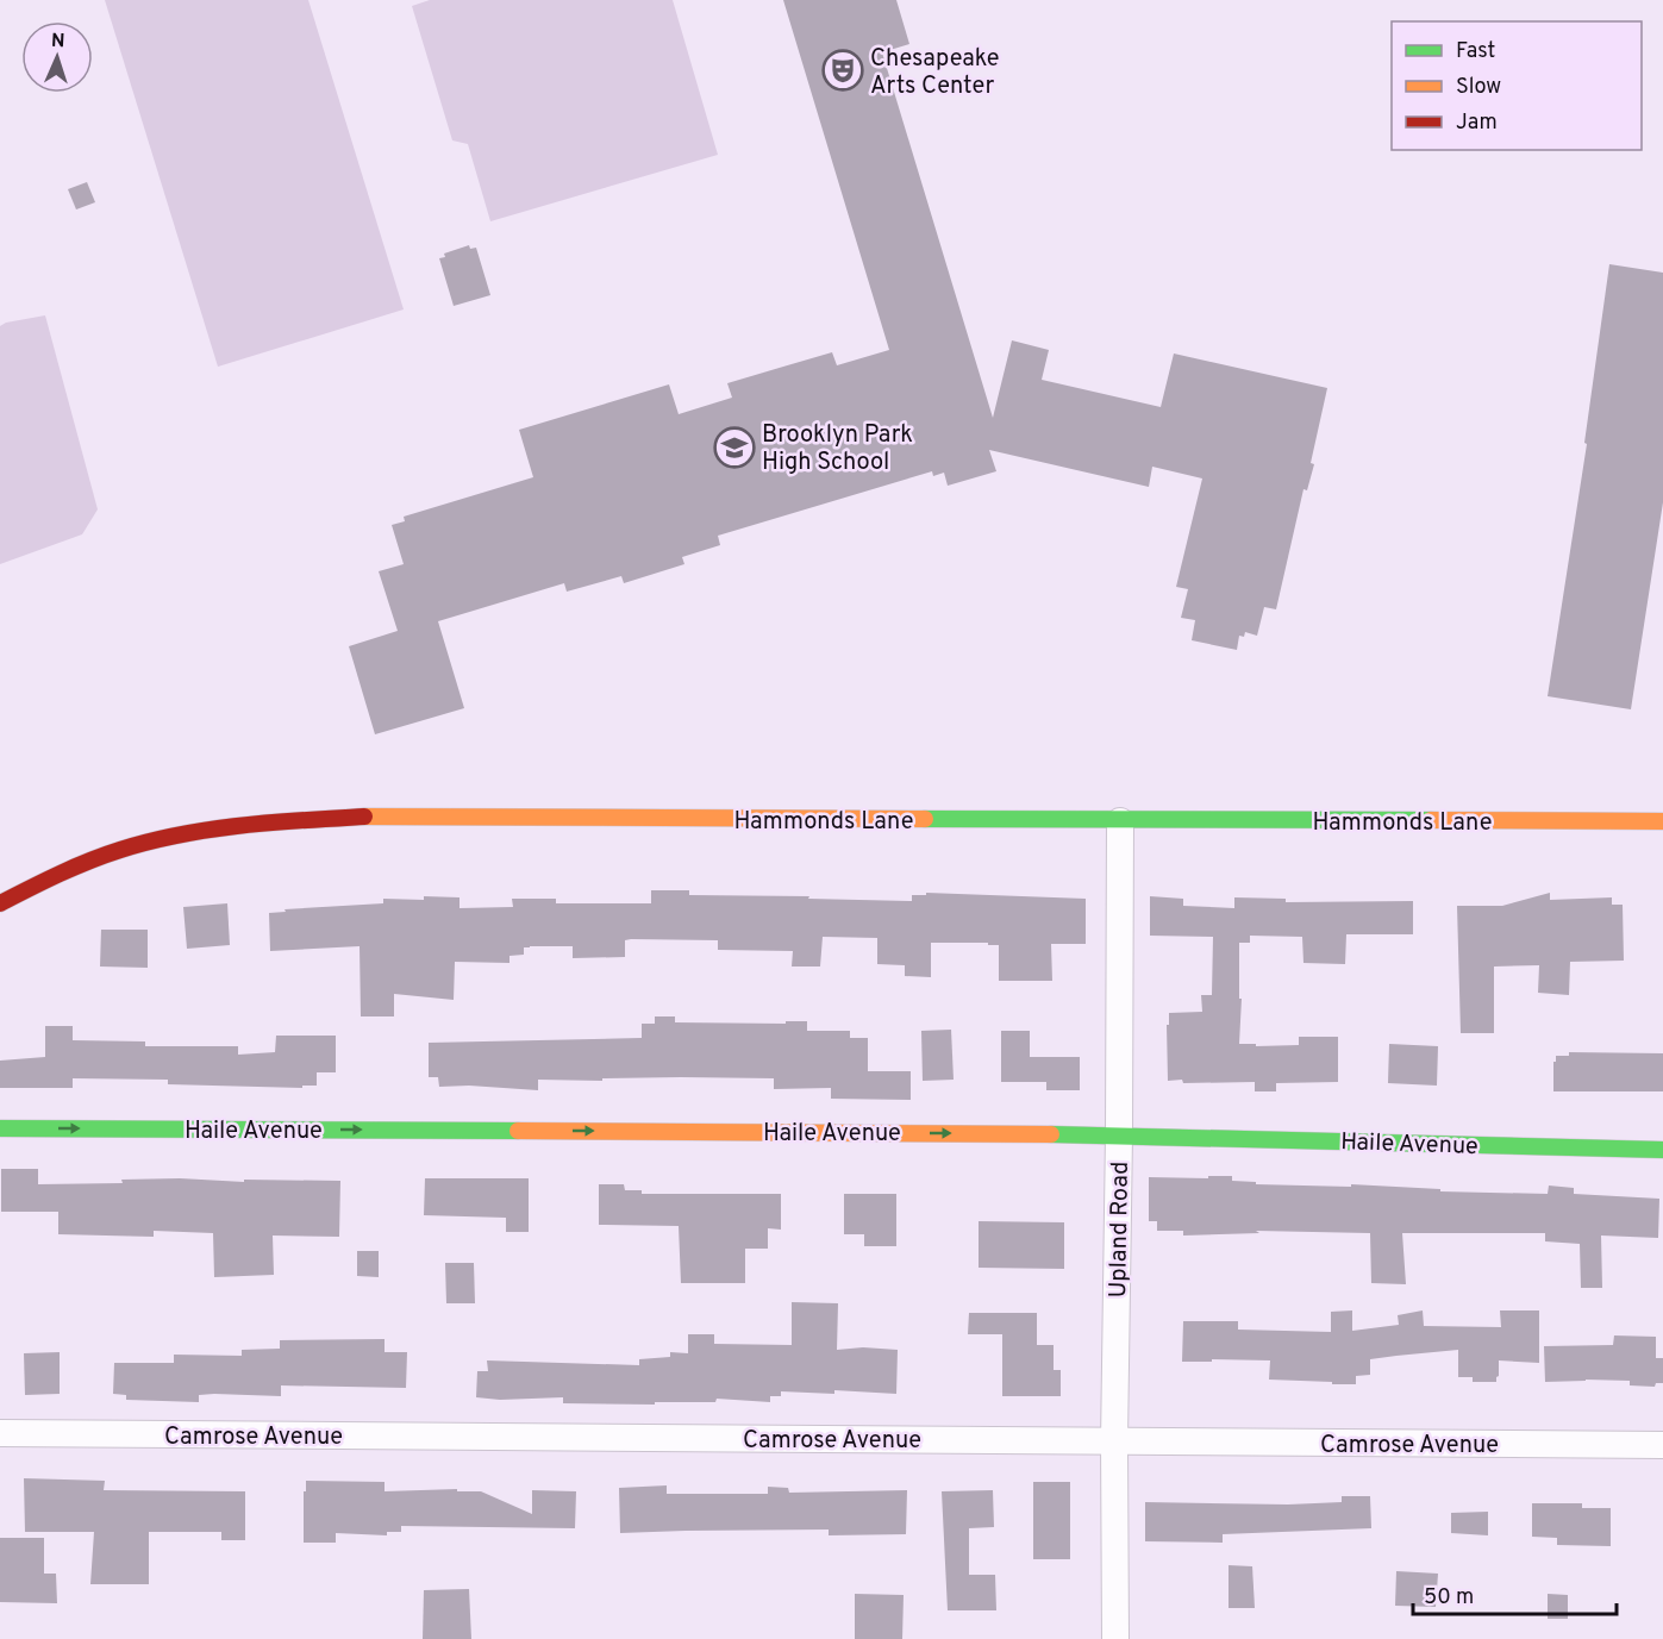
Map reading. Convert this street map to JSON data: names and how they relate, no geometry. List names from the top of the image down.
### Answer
{
  "streets": {
    "street": [
      "Hammonds Lane",
      "Haile Avenue",
      "Upland Road",
      "Camrose Avenue"
    ]
  },
  "crossings": [
    ["Hammonds Lane", "Upland Road"],
    ["Haile Avenue", "Upland Road"],
    ["Upland Road", "Camrose Avenue"]
  ],
  "one_way": ["Haile Avenue"],
  "places": {
    "theatre": ["Chesapeake Arts Center"],
    "school or university": ["Brooklyn Park High School"]
  },
  "legend": ["Fast", "Slow", "Jam"],
  "scale_bar": "50 m",
  "north": "top"
}
